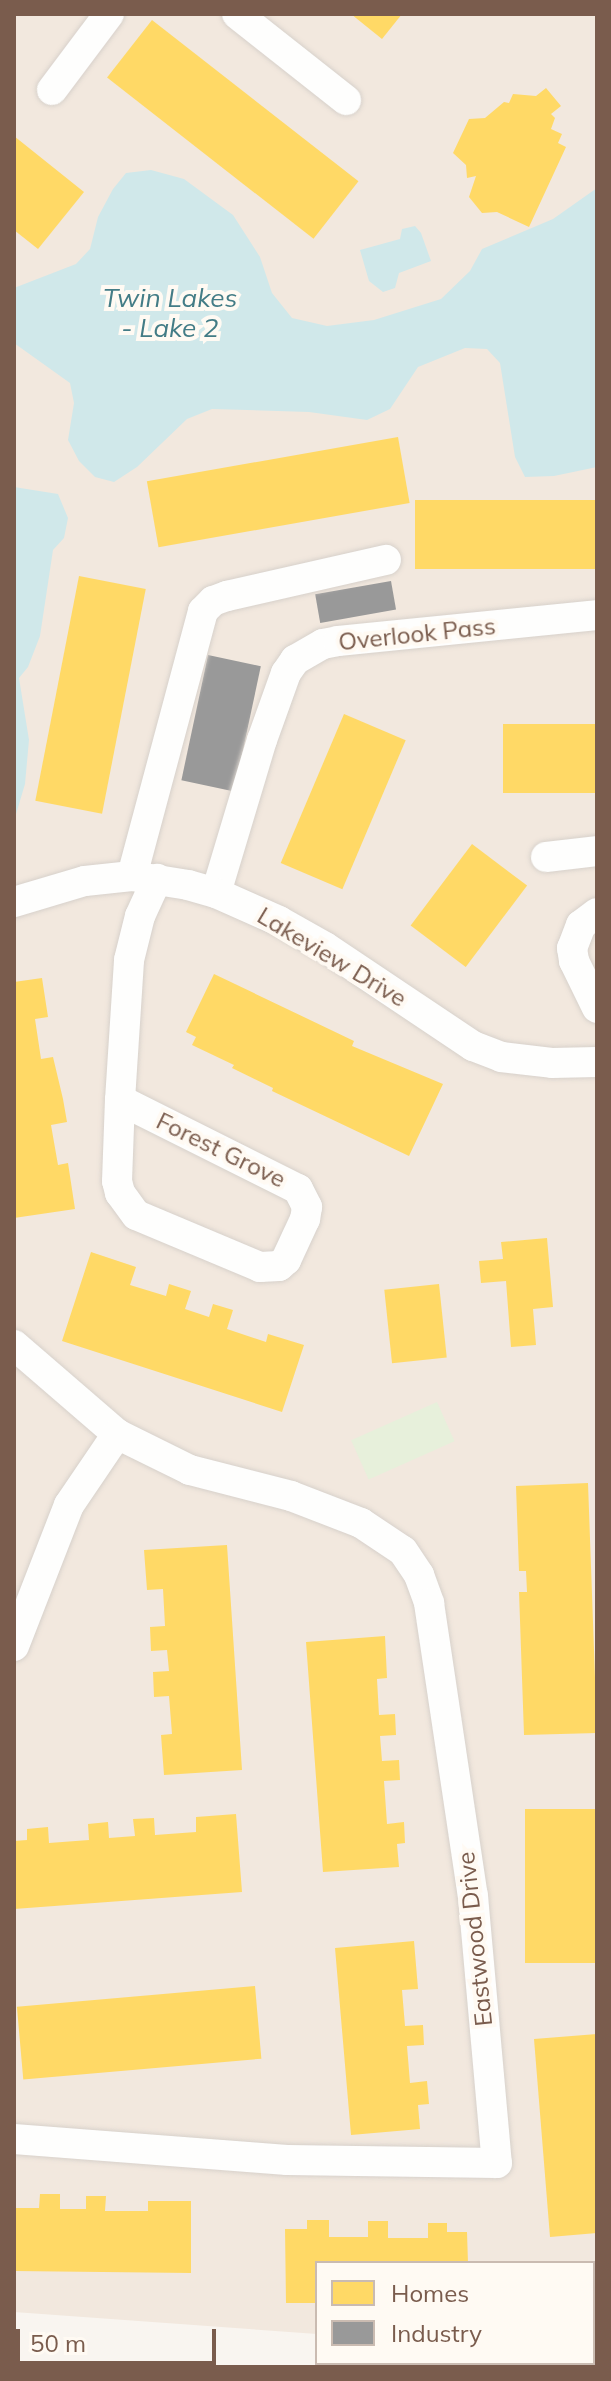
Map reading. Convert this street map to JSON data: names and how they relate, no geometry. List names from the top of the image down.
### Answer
{
  "streets": {
    "street": [
      "Overlook Pass",
      "Lakeview Drive",
      "Forest Grove",
      "Eastwood Drive"
    ]
  },
  "crossings": [
    ["Overlook Pass", "Lakeview Drive"],
    ["Lakeview Drive", "Forest Grove"]
  ],
  "water": ["Twin Lakes - Lake 2"],
  "legend": ["Homes", "Industry"],
  "scale_bar": "50 m"
}
